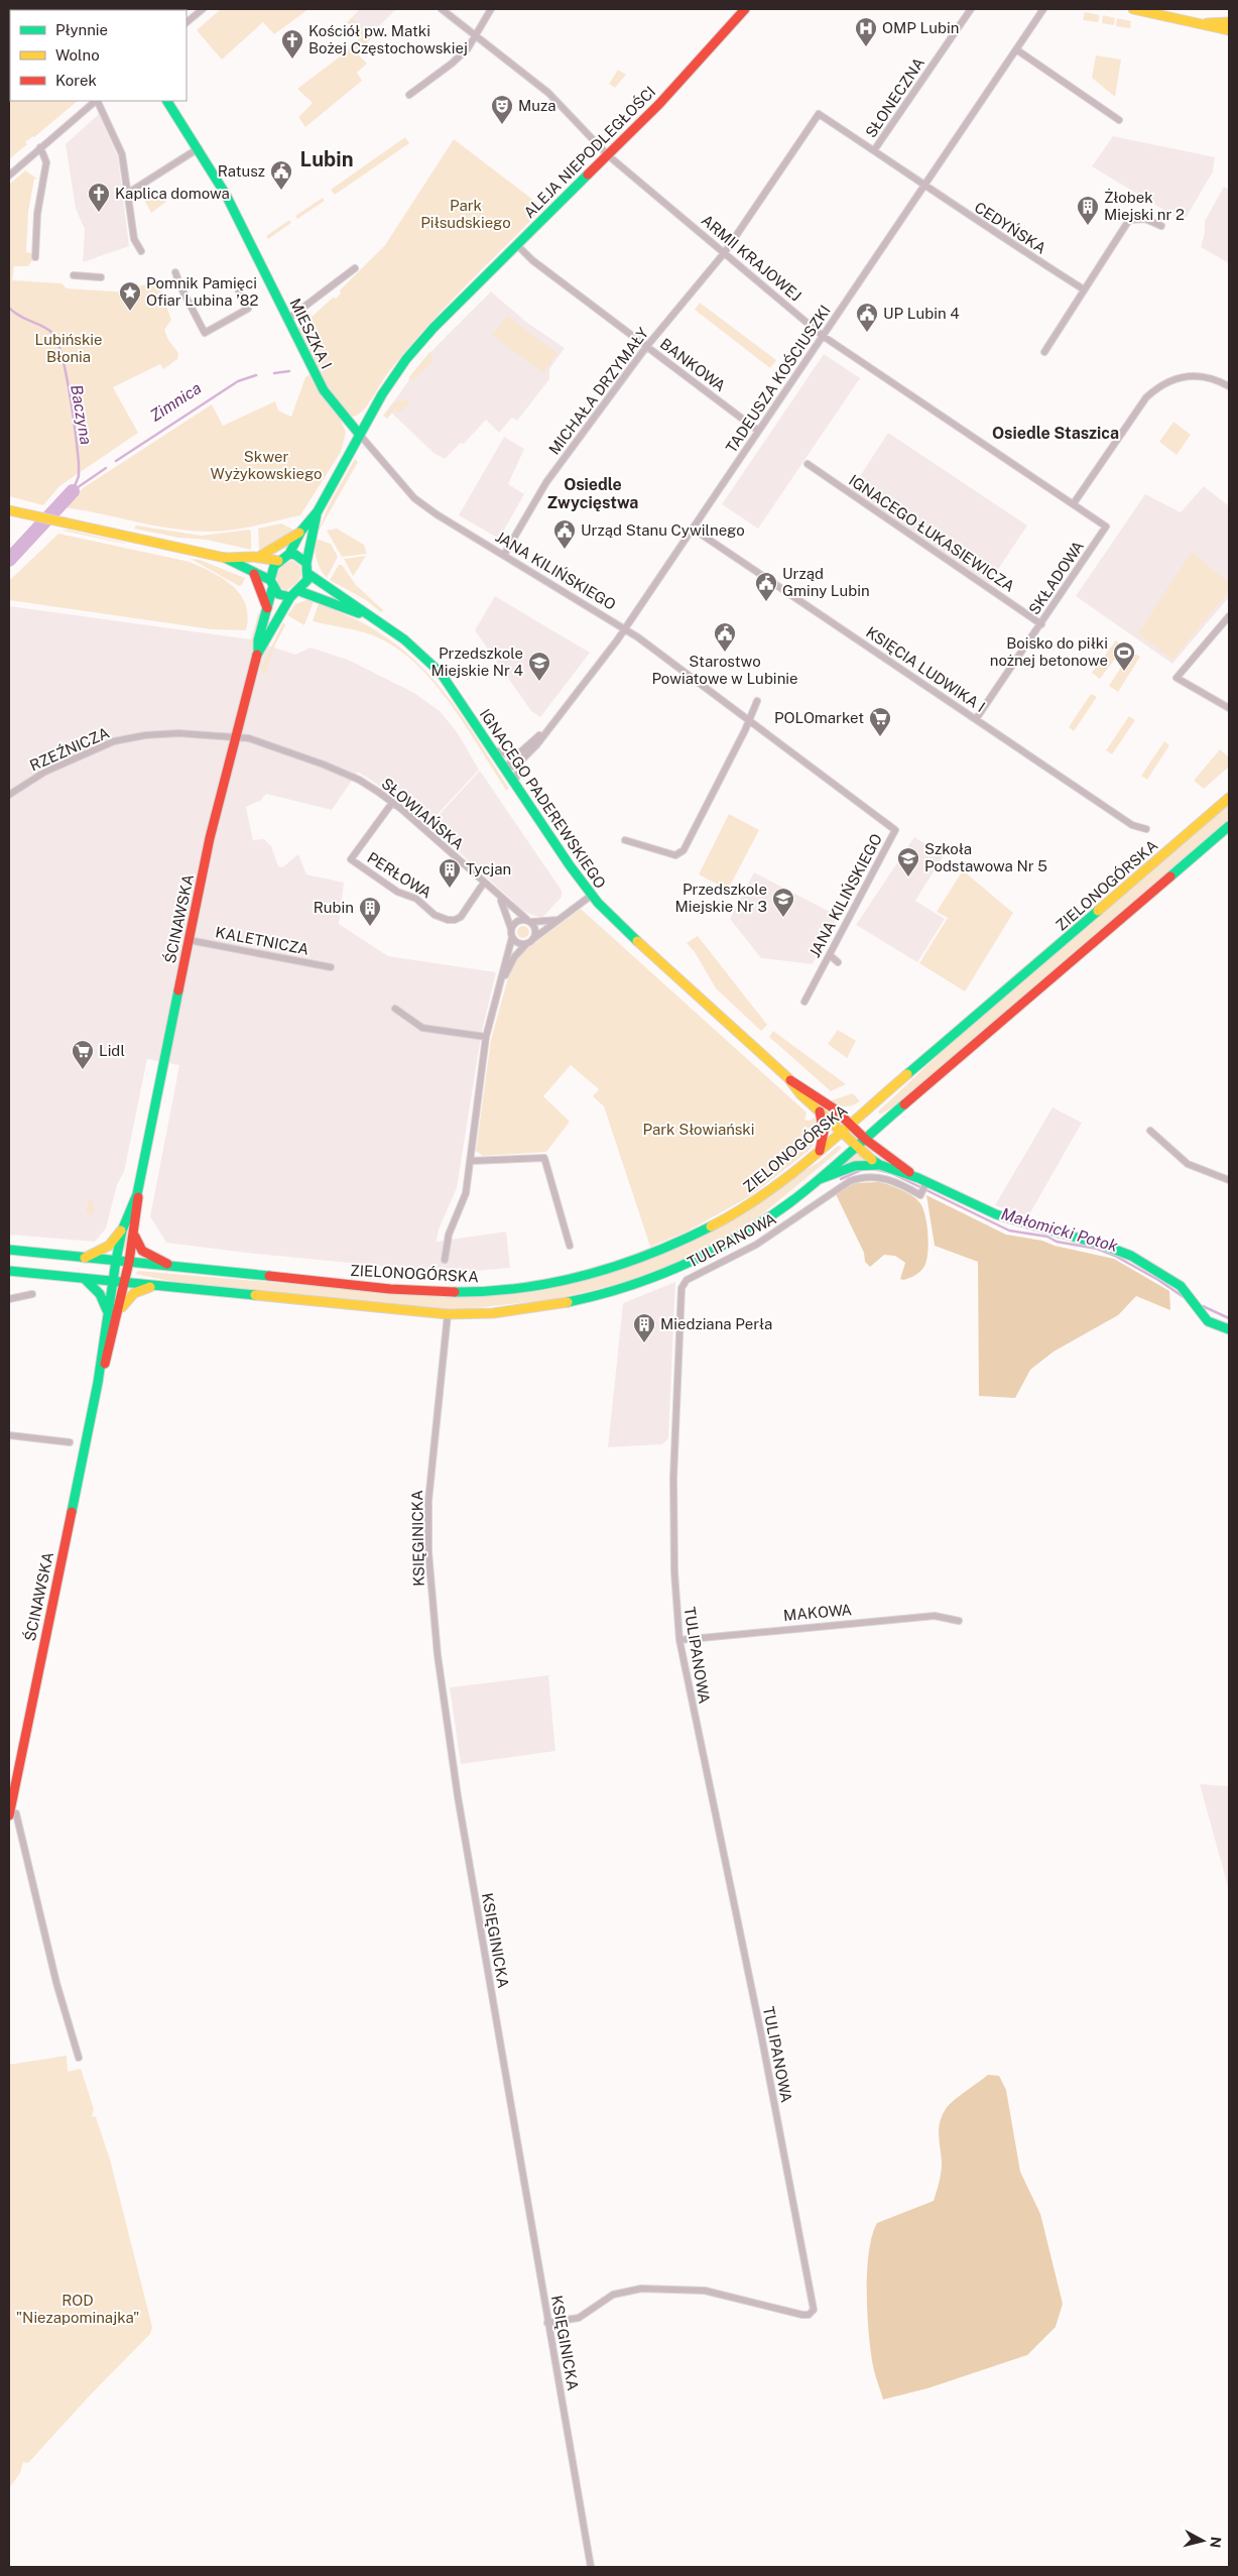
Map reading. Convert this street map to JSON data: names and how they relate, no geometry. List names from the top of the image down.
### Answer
{
  "streets": {
    "main road": [
      "ALEJA NIEPODLEGŁOŚCI",
      "MIESZKA I",
      "IGNACEGO PADEREWSKIEGO",
      "ZIELONOGÓRSKA",
      "ŚCINAWSKA"
    ],
    "street": [
      "SŁONECZNA",
      "CEDYŃSKA",
      "ARMII KRAJOWEJ",
      "BANKOWA",
      "TADEUSZA KOŚCIUSZKI",
      "MICHAŁA DRZYMAŁY",
      "IGNACEGO ŁUKASIEWICZA",
      "JANA KILIŃSKIEGO",
      "SKŁADOWA",
      "KSIĘCIA LUDWIKA I",
      "RZEŹNICZA",
      "SŁOWIAŃSKA",
      "PERŁOWA",
      "KALETNICZA",
      "TULIPANOWA",
      "KSIĘGINICKA",
      "MAKOWA"
    ]
  },
  "crossings": [
    ["SŁONECZNA", "CEDYŃSKA"],
    ["ALEJA NIEPODLEGŁOŚCI", "ARMII KRAJOWEJ"],
    ["ALEJA NIEPODLEGŁOŚCI", "MIESZKA I"],
    ["ALEJA NIEPODLEGŁOŚCI", "BANKOWA"],
    ["ALEJA NIEPODLEGŁOŚCI", "JANA KILIŃSKIEGO"],
    ["ALEJA NIEPODLEGŁOŚCI", "IGNACEGO PADEREWSKIEGO"],
    ["ALEJA NIEPODLEGŁOŚCI", "ŚCINAWSKA"],
    ["CEDYŃSKA", "TADEUSZA KOŚCIUSZKI"],
    ["CEDYŃSKA", "MICHAŁA DRZYMAŁY"],
    ["ARMII KRAJOWEJ", "TADEUSZA KOŚCIUSZKI"],
    ["ARMII KRAJOWEJ", "MICHAŁA DRZYMAŁY"],
    ["ARMII KRAJOWEJ", "SKŁADOWA"],
    ["MIESZKA I", "JANA KILIŃSKIEGO"],
    ["BANKOWA", "TADEUSZA KOŚCIUSZKI"],
    ["BANKOWA", "MICHAŁA DRZYMAŁY"],
    ["TADEUSZA KOŚCIUSZKI", "JANA KILIŃSKIEGO"],
    ["TADEUSZA KOŚCIUSZKI", "KSIĘCIA LUDWIKA I"],
    ["TADEUSZA KOŚCIUSZKI", "IGNACEGO PADEREWSKIEGO"],
    ["MICHAŁA DRZYMAŁY", "JANA KILIŃSKIEGO"],
    ["IGNACEGO ŁUKASIEWICZA", "SKŁADOWA"],
    ["SKŁADOWA", "KSIĘCIA LUDWIKA I"],
    ["RZEŹNICZA", "SŁOWIAŃSKA"],
    ["RZEŹNICZA", "ŚCINAWSKA"],
    ["IGNACEGO PADEREWSKIEGO", "ŚCINAWSKA"],
    ["SŁOWIAŃSKA", "PERŁOWA"],
    ["SŁOWIAŃSKA", "ŚCINAWSKA"],
    ["ZIELONOGÓRSKA", "ŚCINAWSKA"],
    ["ŚCINAWSKA", "KALETNICZA"],
    ["TULIPANOWA", "KSIĘGINICKA"],
    ["TULIPANOWA", "MAKOWA"]
  ],
  "districts": ["Lubin", "Osiedle Staszica", "Osiedle Zwycięstwa"],
  "water": ["Zimnica", "Baczyna", "Małomicki Potok"],
  "parks": [
    "Park Piłsudskiego",
    "Lubińskie Błonia",
    "Skwer Wyżykowskiego",
    "Park Słowiański",
    "ROD \"Niezapominajka\""
  ],
  "places": {
    "hospital": ["OMP Lubin"],
    "church": ["Kościół pw. Matki Bożej Częstochowskiej", "Kaplica domowa"],
    "theatre": ["Muza"],
    "public building": [
      "Ratusz",
      "UP Lubin 4",
      "Urząd Stanu Cywilnego",
      "Urząd Gminy Lubin",
      "Starostwo Powiatowe w Lubinie"
    ],
    "building": [
      "Żłobek Miejski nr 2",
      "Tycjan",
      "Rubin",
      "Miedziana Perła"
    ],
    "place": ["Pomnik Pamięci Ofiar Lubina ’82"],
    "sports": ["Boisko do piłki nożnej betonowe"],
    "school or university": ["Przedszkole Miejskie Nr 4", "Szkoła Podstawowa Nr 5", "Przedszkole Miejskie Nr 3"],
    "supermarket": ["POLOmarket", "Lidl"]
  },
  "legend": ["Płynnie", "Wolno", "Korek"],
  "north": "right"
}
